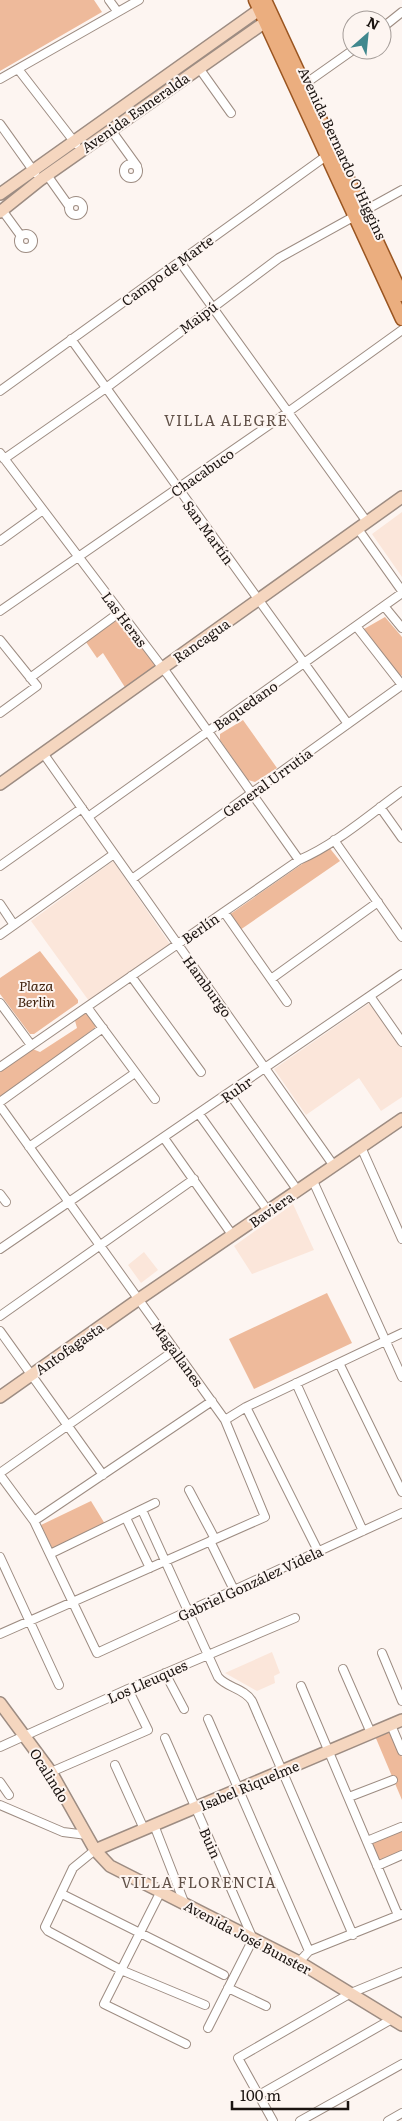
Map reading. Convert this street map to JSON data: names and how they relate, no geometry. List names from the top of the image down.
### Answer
{
  "streets": {
    "main road": ["Avenida Bernardo O'Higgins"],
    "street": [
      "Avenida Esmeralda",
      "Campo de Marte",
      "Maipú",
      "Chacabuco",
      "San Martín",
      "Las Heras",
      "Rancagua",
      "Baquedano",
      "General Urrutia",
      "Berlín",
      "Hamburgo",
      "Ruhr",
      "Baviera",
      "Antofagasta",
      "Magallanes",
      "Gabriel González Videla",
      "Los Lleuques",
      "Ocalindo",
      "Isabel Riquelme",
      "Buin",
      "Avenida José Bunster"
    ]
  },
  "crossings": [
    ["Avenida Esmeralda", "Avenida Bernardo O'Higgins"],
    ["Avenida Bernardo O'Higgins", "Campo de Marte"],
    ["Avenida Bernardo O'Higgins", "Maipú"],
    ["Campo de Marte", "San Martín"],
    ["Maipú", "San Martín"],
    ["Maipú", "Las Heras"],
    ["Chacabuco", "San Martín"],
    ["Chacabuco", "Las Heras"],
    ["San Martín", "Rancagua"],
    ["San Martín", "Baquedano"],
    ["San Martín", "General Urrutia"],
    ["Las Heras", "Rancagua"],
    ["Las Heras", "Baquedano"],
    ["Las Heras", "General Urrutia"],
    ["Las Heras", "Berlín"],
    ["Rancagua", "Hamburgo"],
    ["Baquedano", "Hamburgo"],
    ["General Urrutia", "Hamburgo"],
    ["Berlín", "Hamburgo"],
    ["Hamburgo", "Ruhr"],
    ["Hamburgo", "Baviera"],
    ["Ruhr", "Magallanes"],
    ["Baviera", "Antofagasta"],
    ["Baviera", "Magallanes"],
    ["Antofagasta", "Magallanes"],
    ["Los Lleuques", "Ocalindo"],
    ["Ocalindo", "Isabel Riquelme"],
    ["Ocalindo", "Avenida José Bunster"],
    ["Isabel Riquelme", "Buin"],
    ["Isabel Riquelme", "Avenida José Bunster"],
    ["Buin", "Avenida José Bunster"]
  ],
  "districts": ["VILLA ALEGRE", "VILLA FLORENCIA"],
  "parks": ["Plaza Berlin"],
  "scale_bar": "100 m",
  "north": "top right"
}
